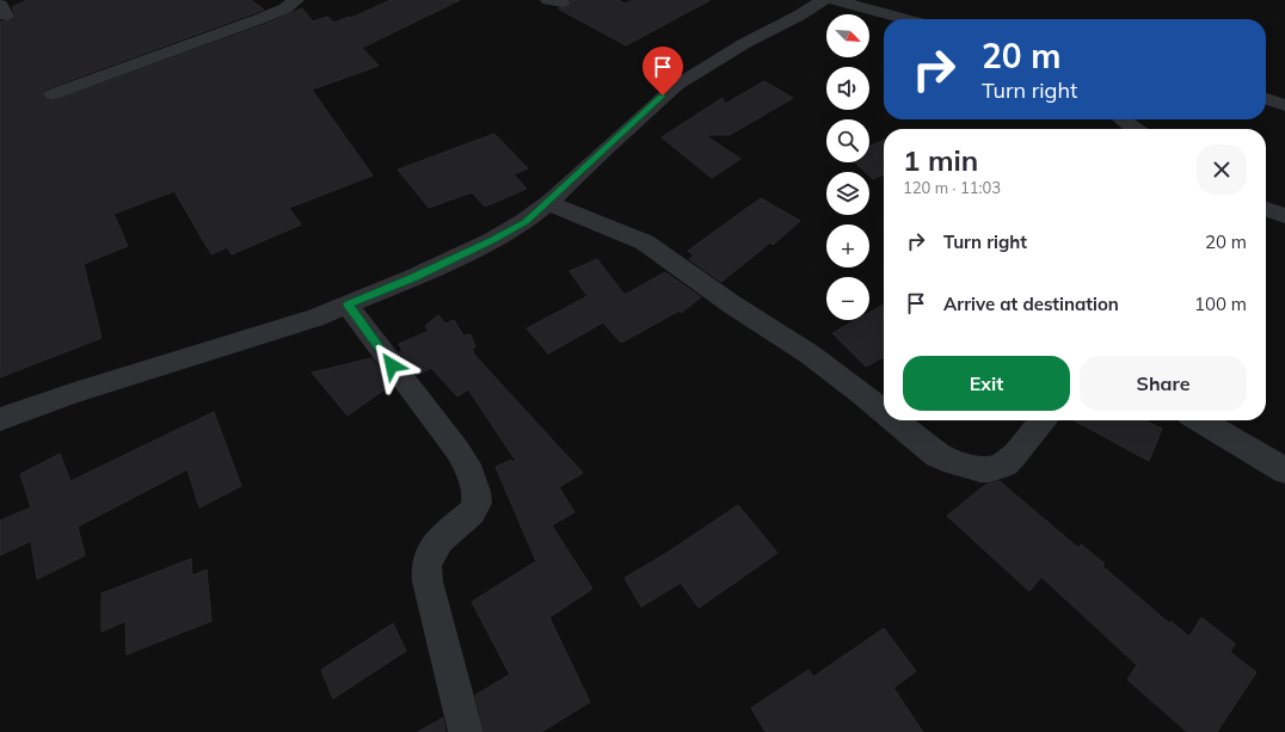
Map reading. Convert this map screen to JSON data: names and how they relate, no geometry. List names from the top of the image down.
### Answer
{
  "north": "bottom right",
  "page": {
    "map_buttons": ["+", "−"],
    "turn": ["20 m", "Turn right"],
    "heading": ["1 min", "120 m · 11:03"],
    "list": [
      {
        "name": "Turn right",
        "value": "20 m"
      },
      {
        "name": "Arrive at destination",
        "value": "100 m"
      }
    ],
    "buttons": ["Exit", "Share"]
  }
}
